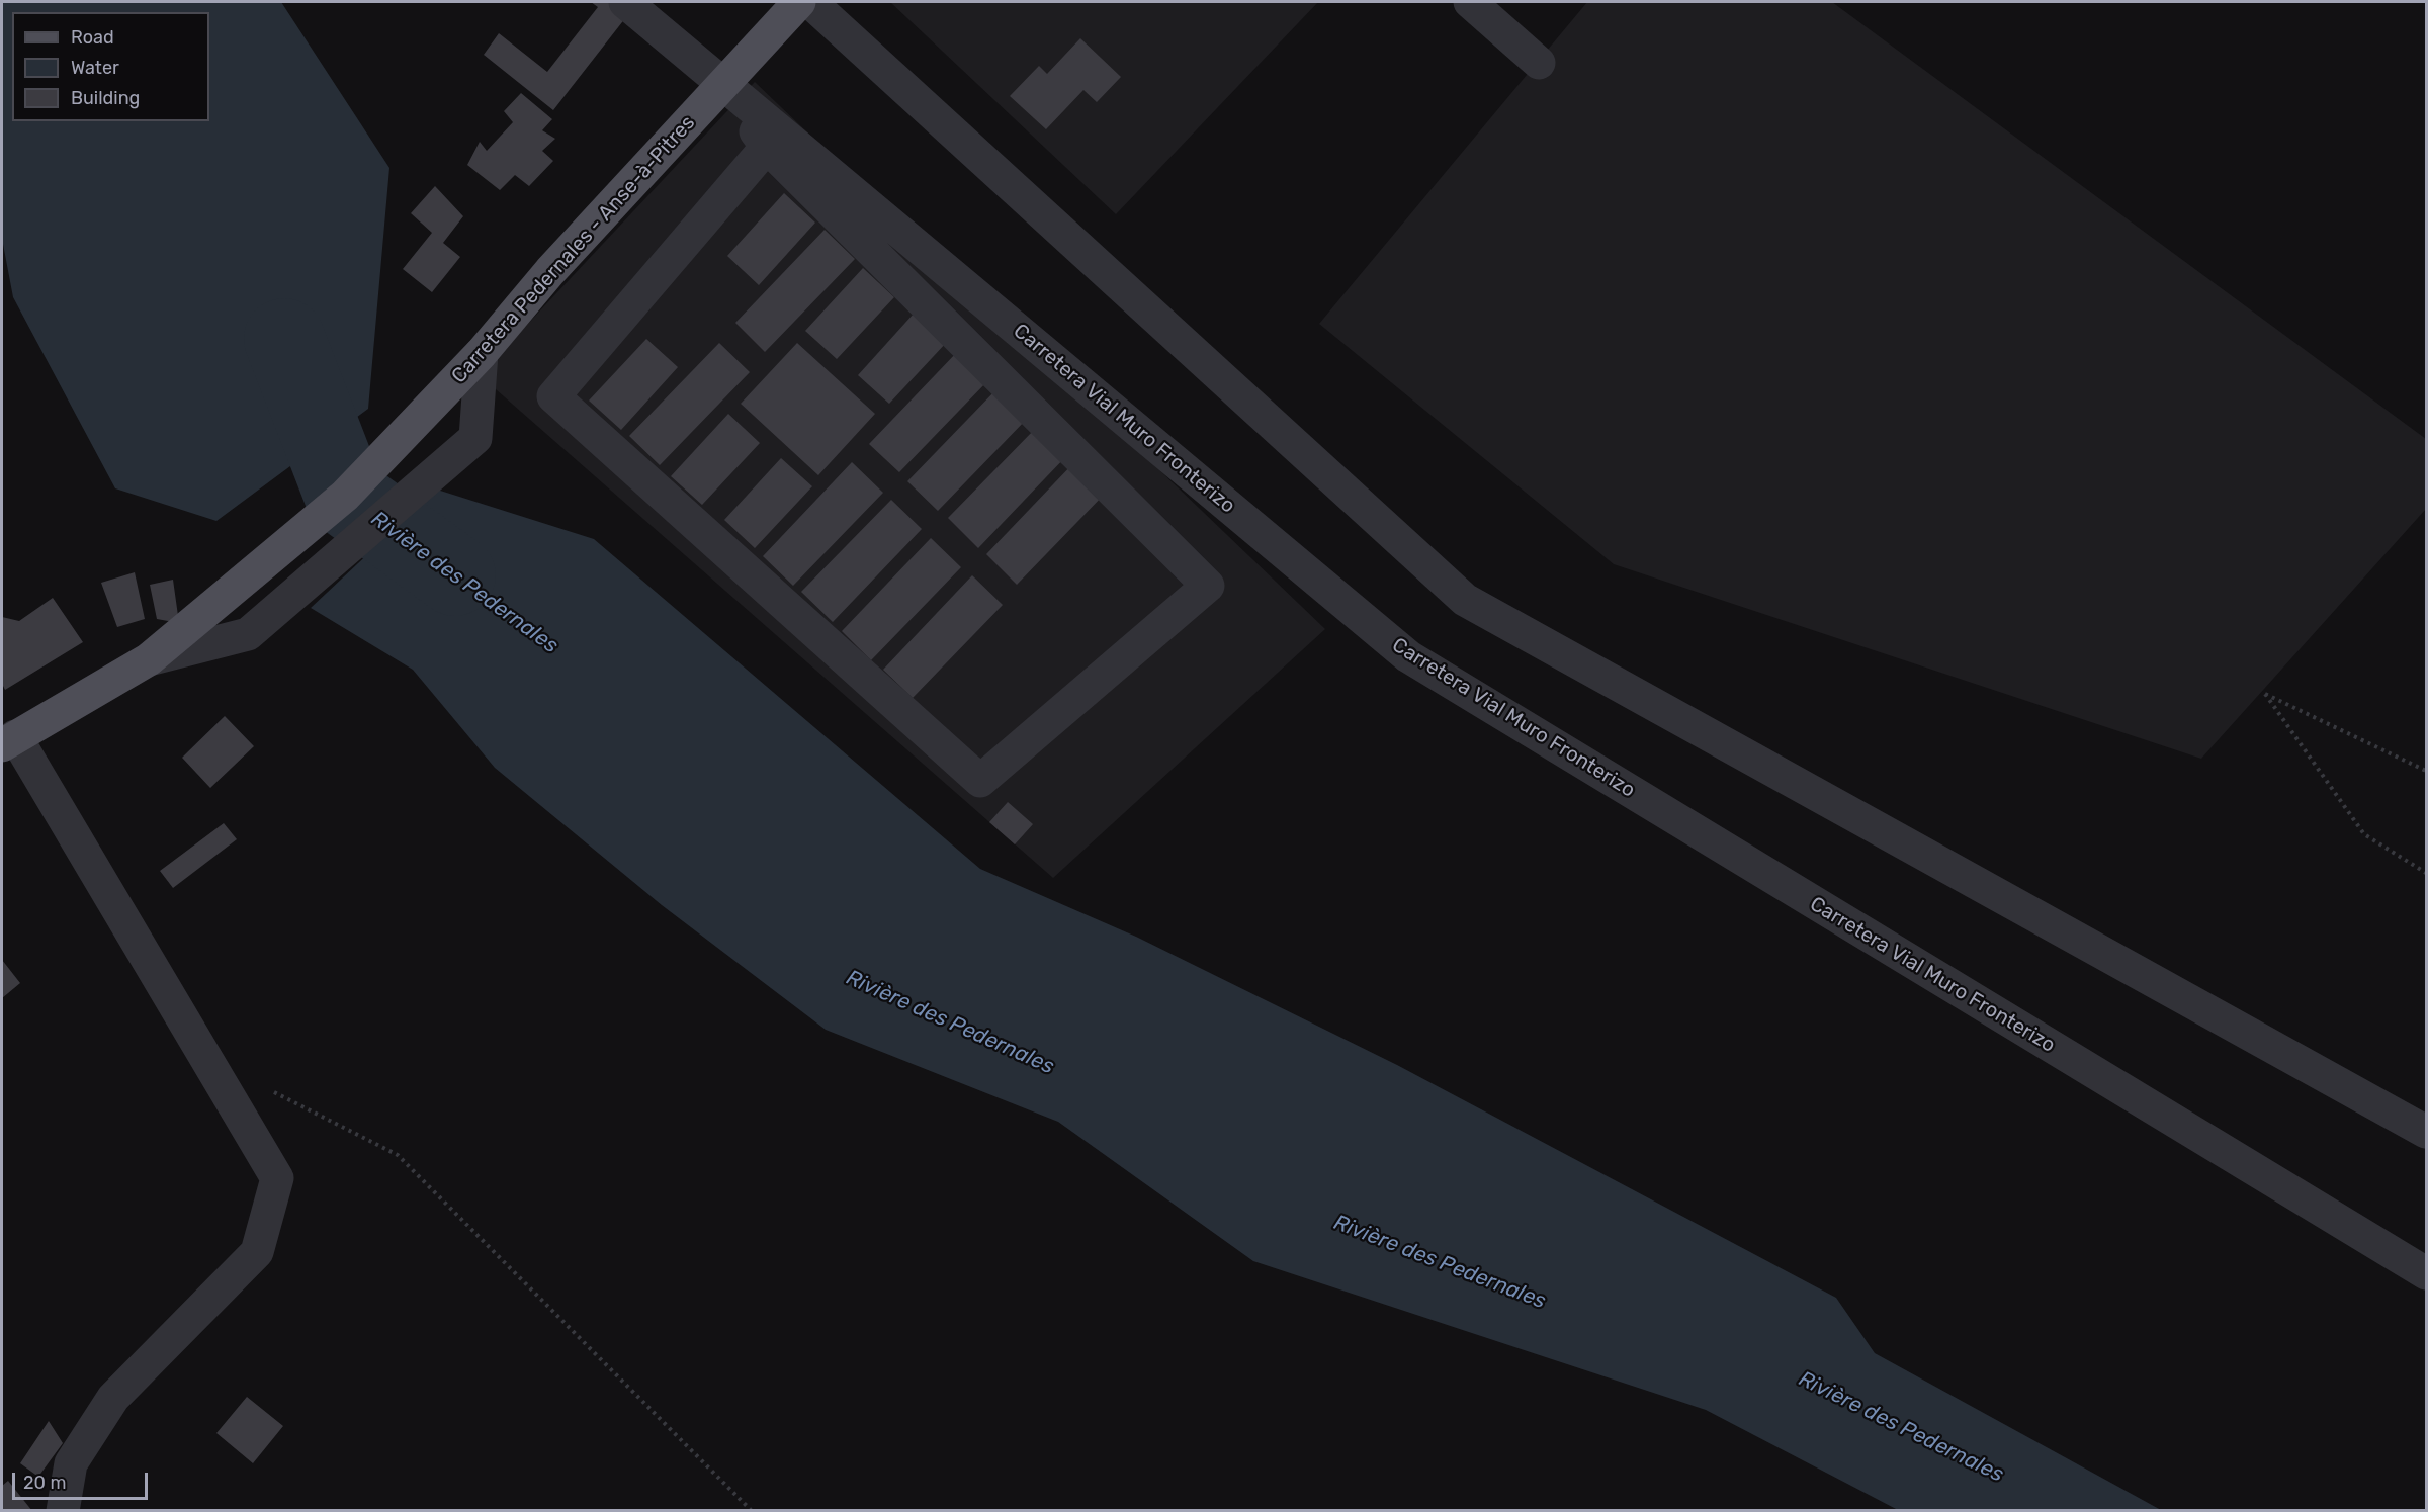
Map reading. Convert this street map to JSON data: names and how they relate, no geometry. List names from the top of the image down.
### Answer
{
  "streets": {
    "main road": ["Carretera Pedernales - Anse-à-Pitres"],
    "street": ["Carretera Vial Muro Fronterizo"]
  },
  "crossings": [
    ["Carretera Pedernales - Anse-à-Pitres", "Carretera Vial Muro Fronterizo"]
  ],
  "water": ["Rivière des Pedernales"],
  "legend": ["Road", "Water", "Building"],
  "scale_bar": "20 m"
}
